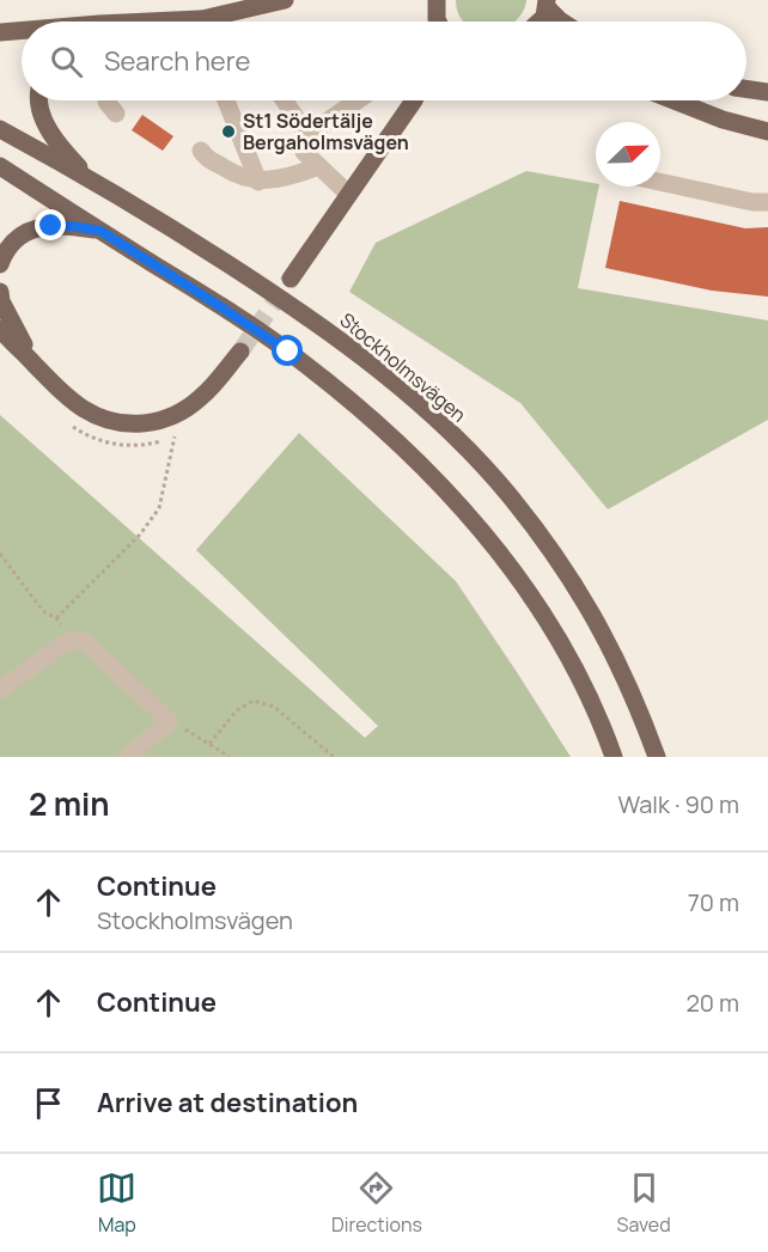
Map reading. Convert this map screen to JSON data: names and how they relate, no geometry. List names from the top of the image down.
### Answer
{
  "streets": {
    "main road": ["Stockholmsvägen"]
  },
  "places": ["St1 Södertälje Bergaholmsvägen"],
  "north": "top right",
  "page": {
    "search": "Search here",
    "heading": ["2 min", "Walk · 90 m"],
    "list": [
      ["Continue", "Stockholmsvägen", "70 m"],
      ["Continue", "20 m"],
      "Arrive at destination"
    ],
    "nav": ["Map", "Directions", "Saved"]
  }
}
